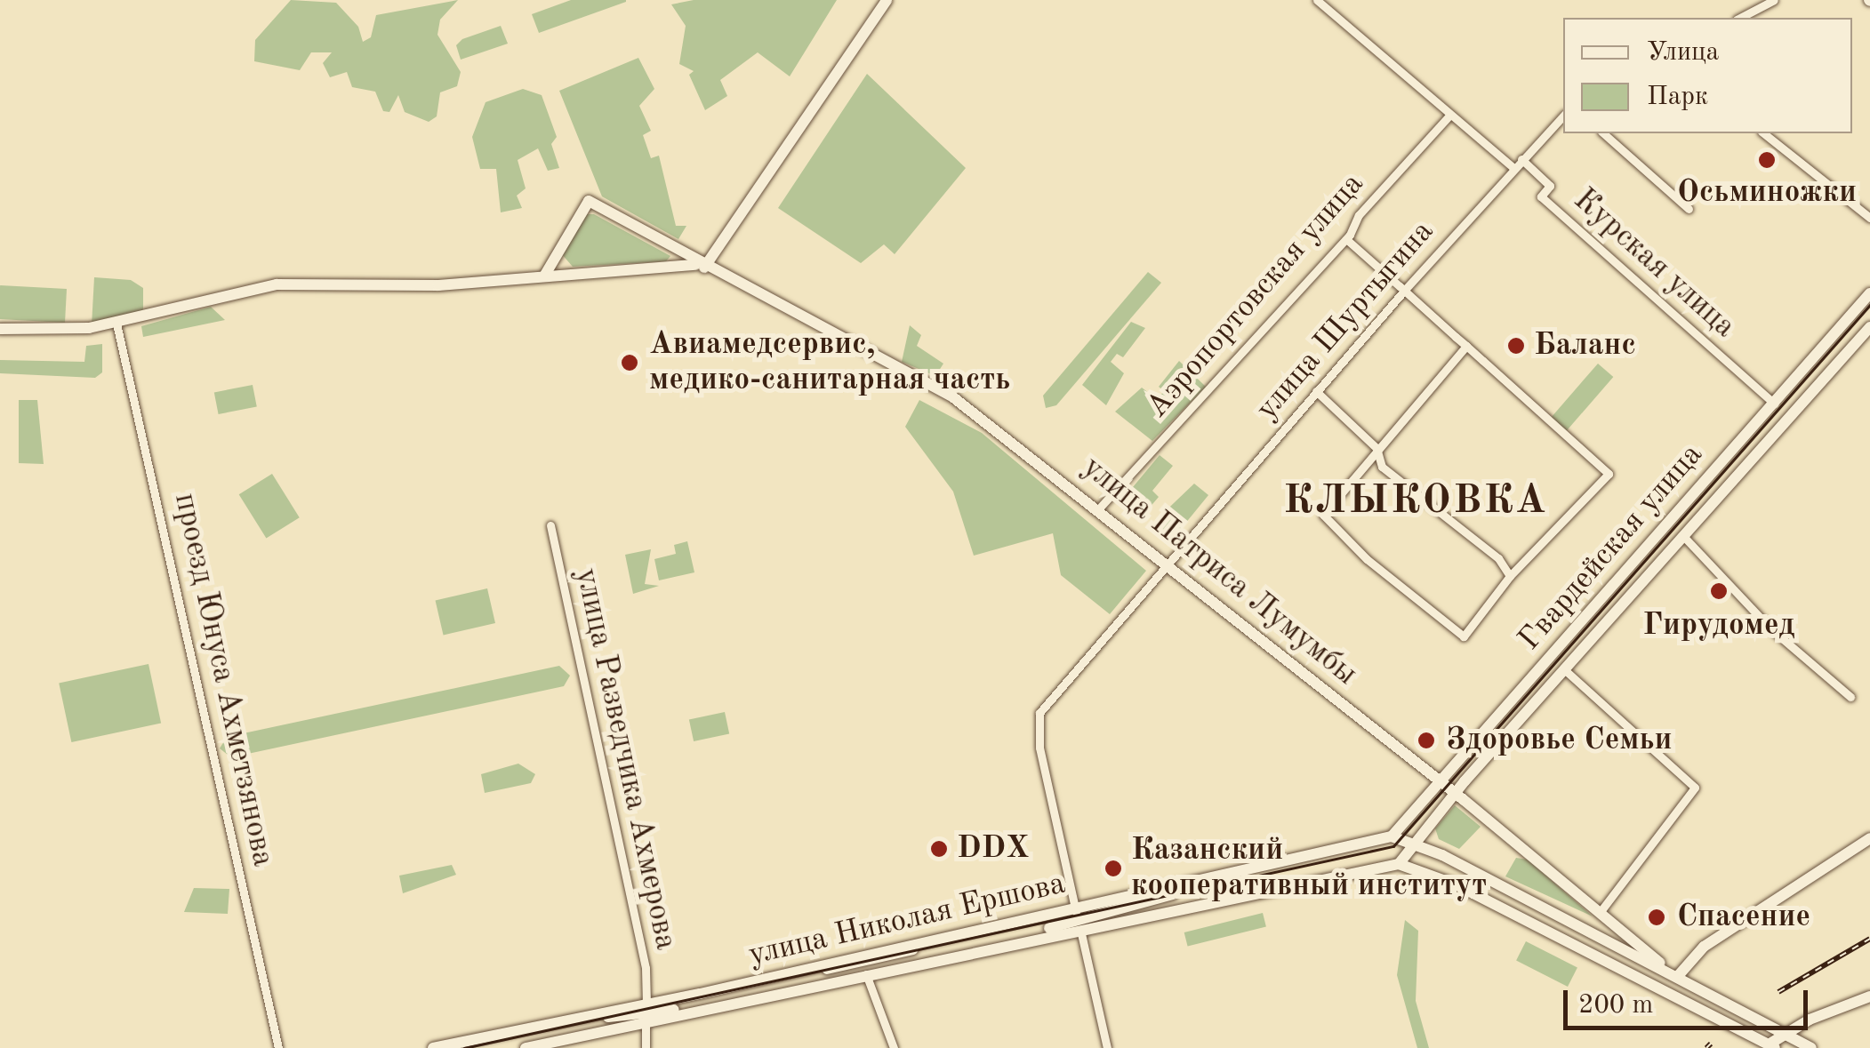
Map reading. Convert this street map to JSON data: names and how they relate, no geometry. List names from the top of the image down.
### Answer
{
  "streets": {
    "main road": ["Гвардейская улица", "улица Патриса Лумумбы", "улица Николая Ершова"],
    "street": [
      "Курская улица",
      "Аэропортовская улица",
      "улица Шуртыгина",
      "проезд Юнуса Ахметзянова",
      "улица Разведчика Ахмерова"
    ]
  },
  "crossings": [
    ["Курская улица", "улица Шуртыгина"],
    ["Курская улица", "Гвардейская улица"],
    ["Аэропортовская улица", "улица Патриса Лумумбы"],
    ["улица Шуртыгина", "улица Патриса Лумумбы"],
    ["улица Шуртыгина", "улица Николая Ершова"],
    ["Гвардейская улица", "улица Патриса Лумумбы"],
    ["Гвардейская улица", "улица Николая Ершова"],
    ["улица Патриса Лумумбы", "улица Николая Ершова"],
    ["улица Разведчика Ахмерова", "улица Николая Ершова"]
  ],
  "districts": ["КЛЫКОВКА"],
  "places": [
    "Осьминожки",
    "Баланс",
    "Авиамедсервис, медико-санитарная часть",
    "Гирудомед",
    "Здоровье Семьи",
    "DDX",
    "Казанский кооперативный институт",
    "Спасение"
  ],
  "legend": ["Улица", "Парк"],
  "scale_bar": "200 m"
}
